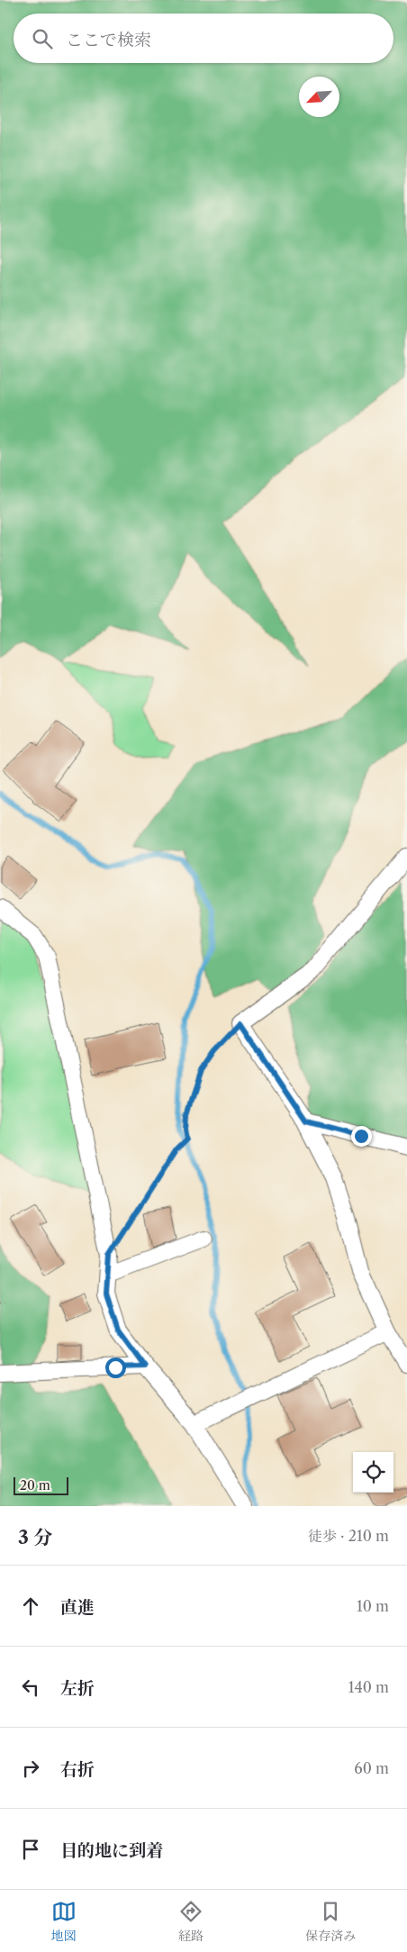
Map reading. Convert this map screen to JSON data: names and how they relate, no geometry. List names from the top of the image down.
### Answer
{
  "scale_bar": "20 m",
  "north": "bottom left",
  "page": {
    "search": "ここで検索",
    "scale": "20 m",
    "heading": ["3 分", "徒歩 · 210 m"],
    "list": [
      ["直進", "10 m"],
      ["左折", "140 m"],
      ["右折", "60 m"],
      "目的地に到着"
    ],
    "nav": ["地図", "経路", "保存済み"]
  }
}
